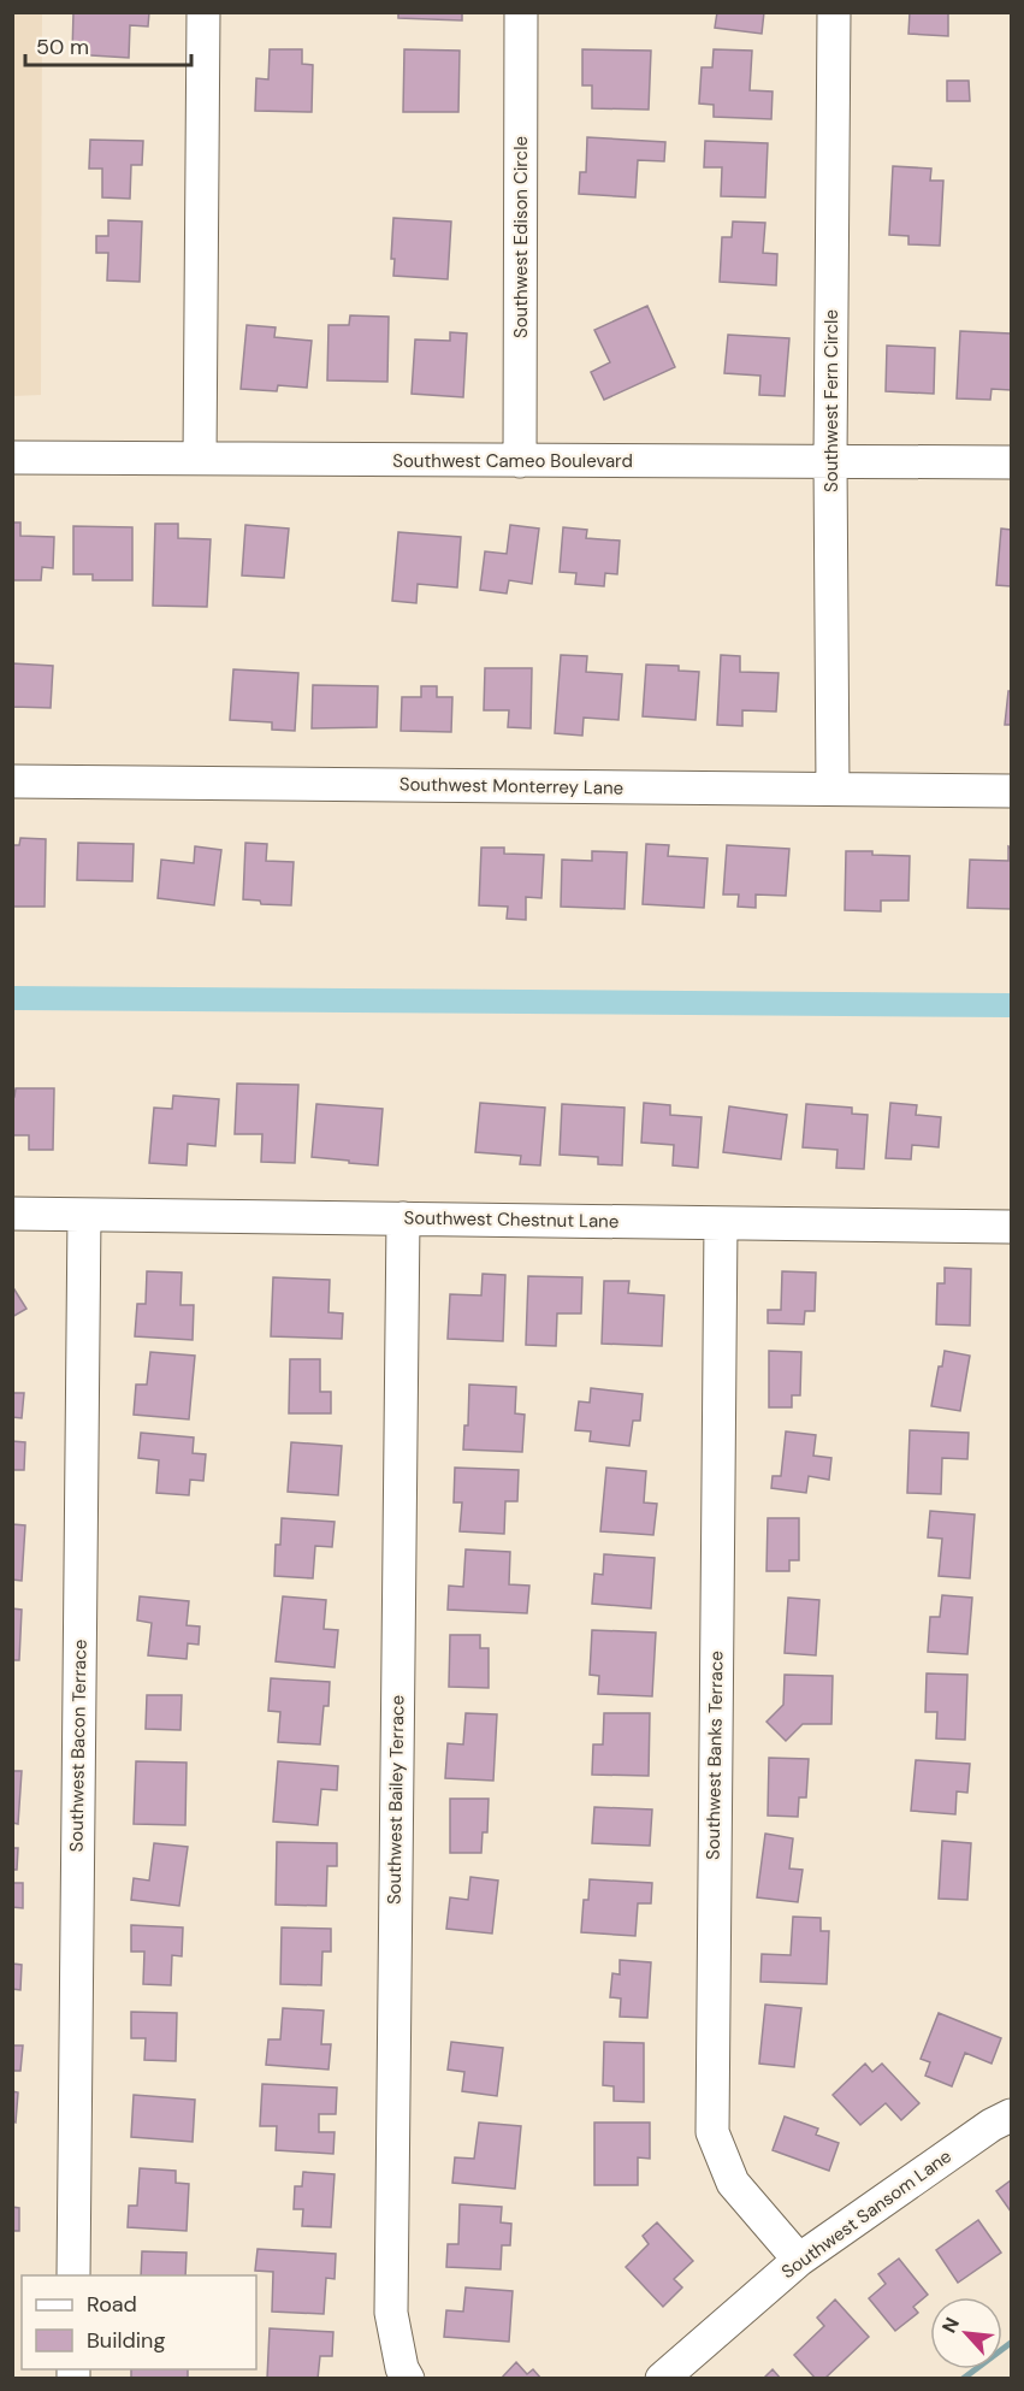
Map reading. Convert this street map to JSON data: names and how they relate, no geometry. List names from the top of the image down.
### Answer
{
  "streets": {
    "street": [
      "Southwest Edison Circle",
      "Southwest Fern Circle",
      "Southwest Cameo Boulevard",
      "Southwest Monterrey Lane",
      "Southwest Chestnut Lane",
      "Southwest Bacon Terrace",
      "Southwest Banks Terrace",
      "Southwest Bailey Terrace",
      "Southwest Sansom Lane"
    ]
  },
  "crossings": [
    ["Southwest Edison Circle", "Southwest Cameo Boulevard"],
    ["Southwest Fern Circle", "Southwest Cameo Boulevard"],
    ["Southwest Fern Circle", "Southwest Monterrey Lane"],
    ["Southwest Chestnut Lane", "Southwest Bacon Terrace"],
    ["Southwest Chestnut Lane", "Southwest Banks Terrace"],
    ["Southwest Chestnut Lane", "Southwest Bailey Terrace"],
    ["Southwest Banks Terrace", "Southwest Sansom Lane"]
  ],
  "legend": ["Road", "Building"],
  "scale_bar": "50 m",
  "north": "top left"
}
